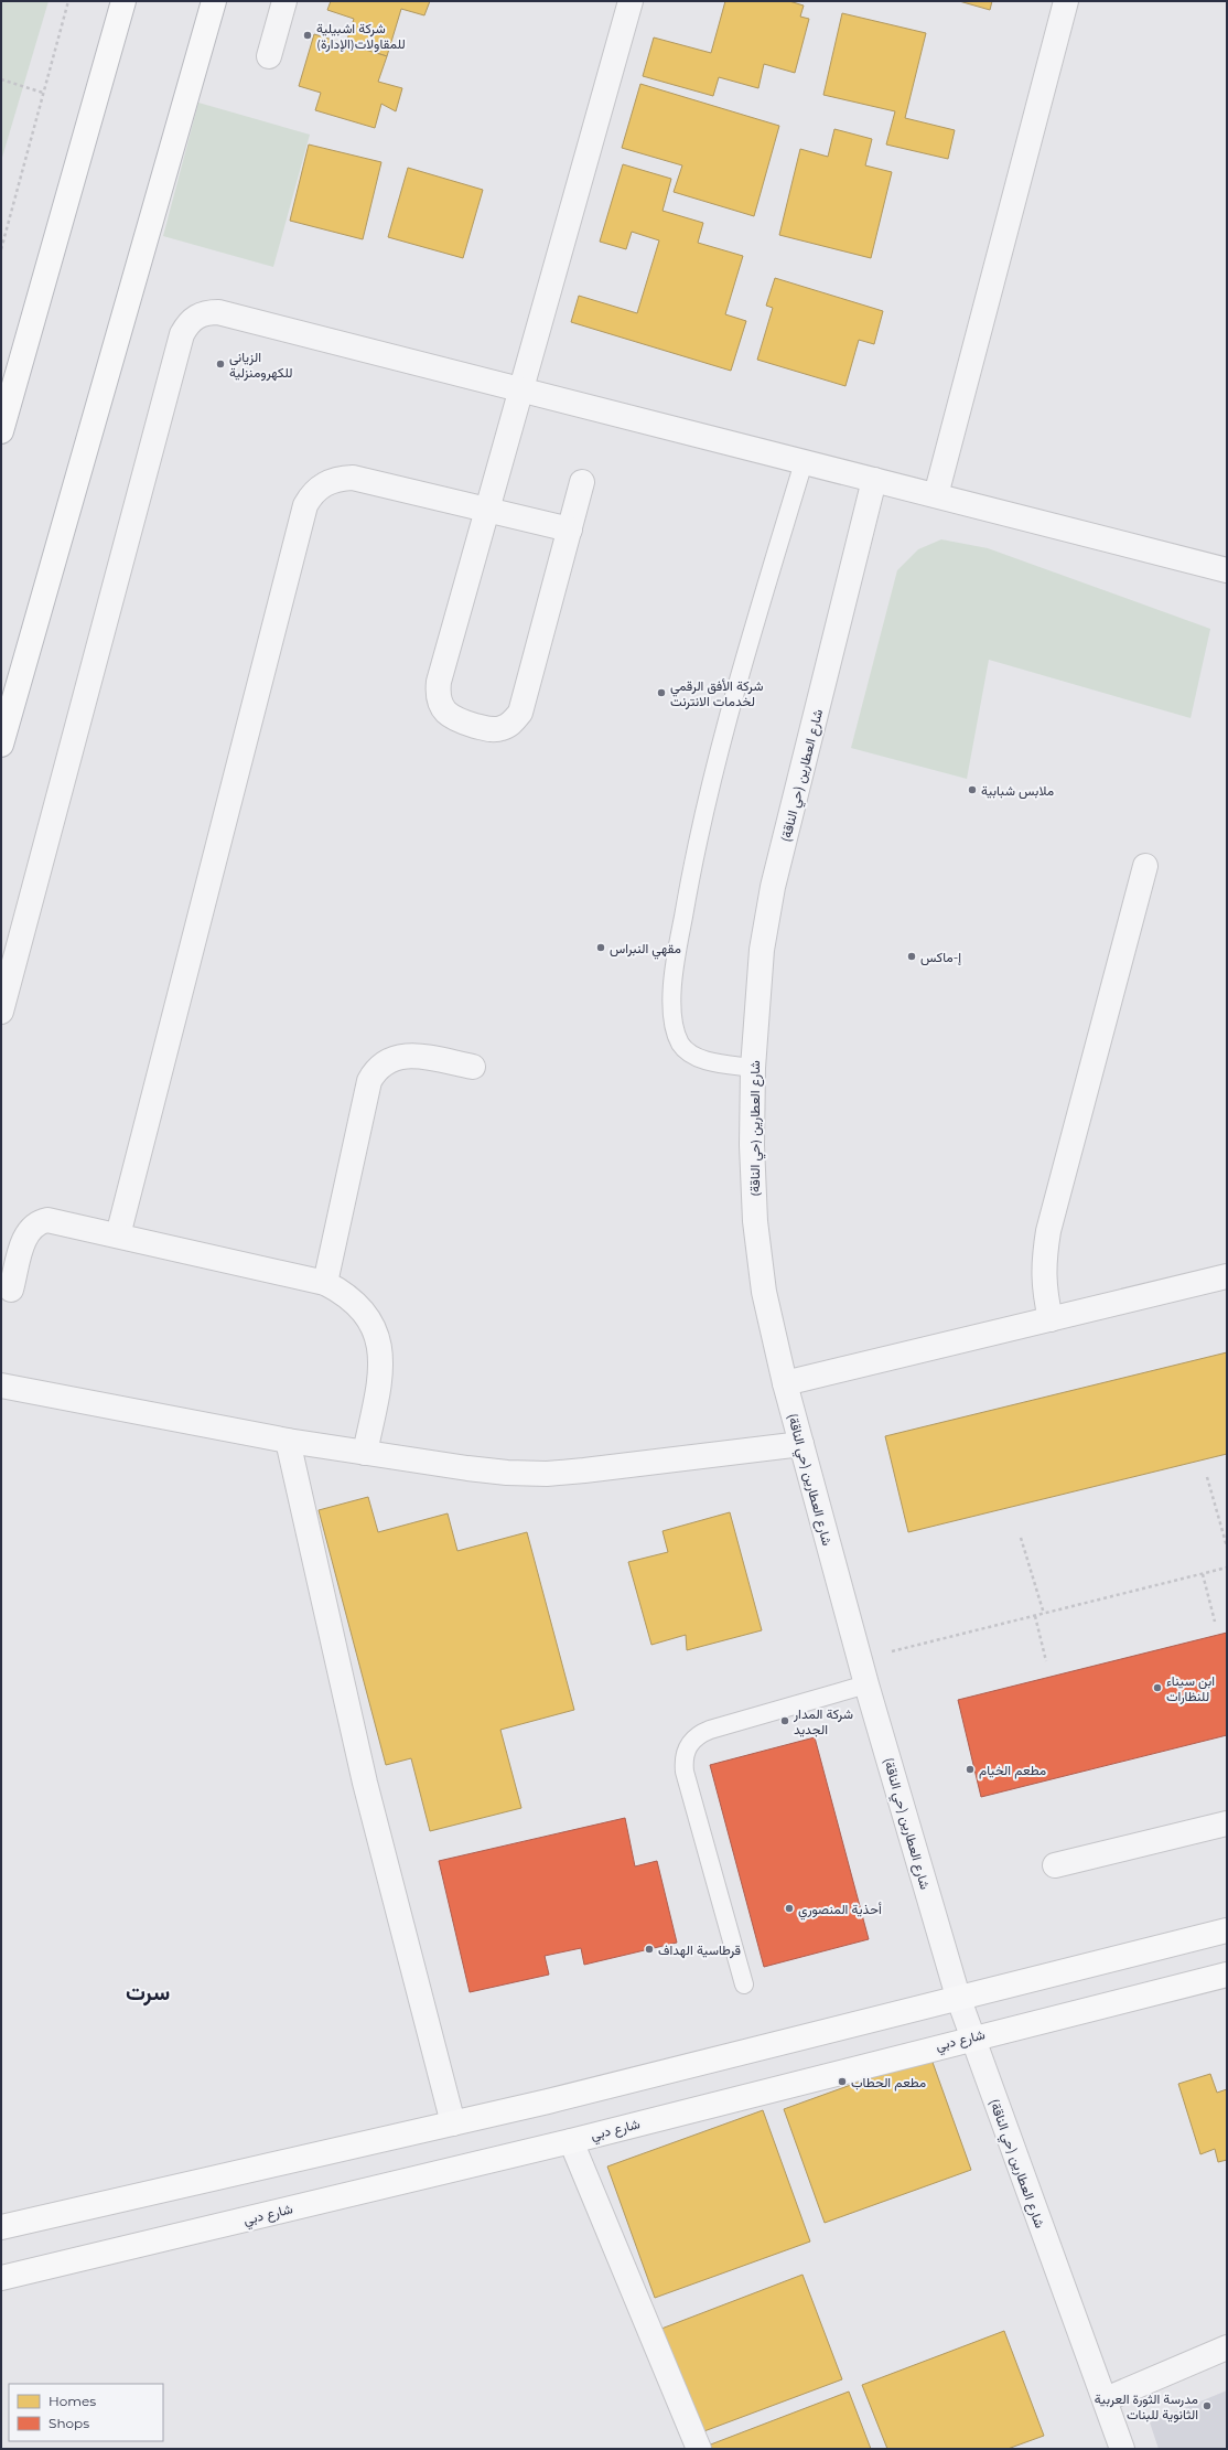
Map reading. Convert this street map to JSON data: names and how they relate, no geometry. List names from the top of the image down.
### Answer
{
  "streets": {
    "main road": ["شارع دبي"],
    "street": ["شارع العطارين (حي الناقة)"]
  },
  "crossings": [
    ["شارع العطارين (حي الناقة)", "شارع دبي"]
  ],
  "districts": ["سرت"],
  "places": [
    "شركة اشبيلية للمقاولات(الإدارة)",
    "الزياني للكهرومنزلية",
    "شركة الأفق الرقمي لخدمات الانترنت",
    "ملابس شبابية",
    "مقهي النبراس",
    "إ-ماكس",
    "ابن سيناء للنظارات",
    "شركة المدار الجديد",
    "مطعم الخيام",
    "أحذية المنصوري",
    "قرطاسية الهداف",
    "مطعم الحطاب",
    "مدرسة الثورة العربية الثانوية للبنات"
  ],
  "legend": ["Homes", "Shops"]
}
